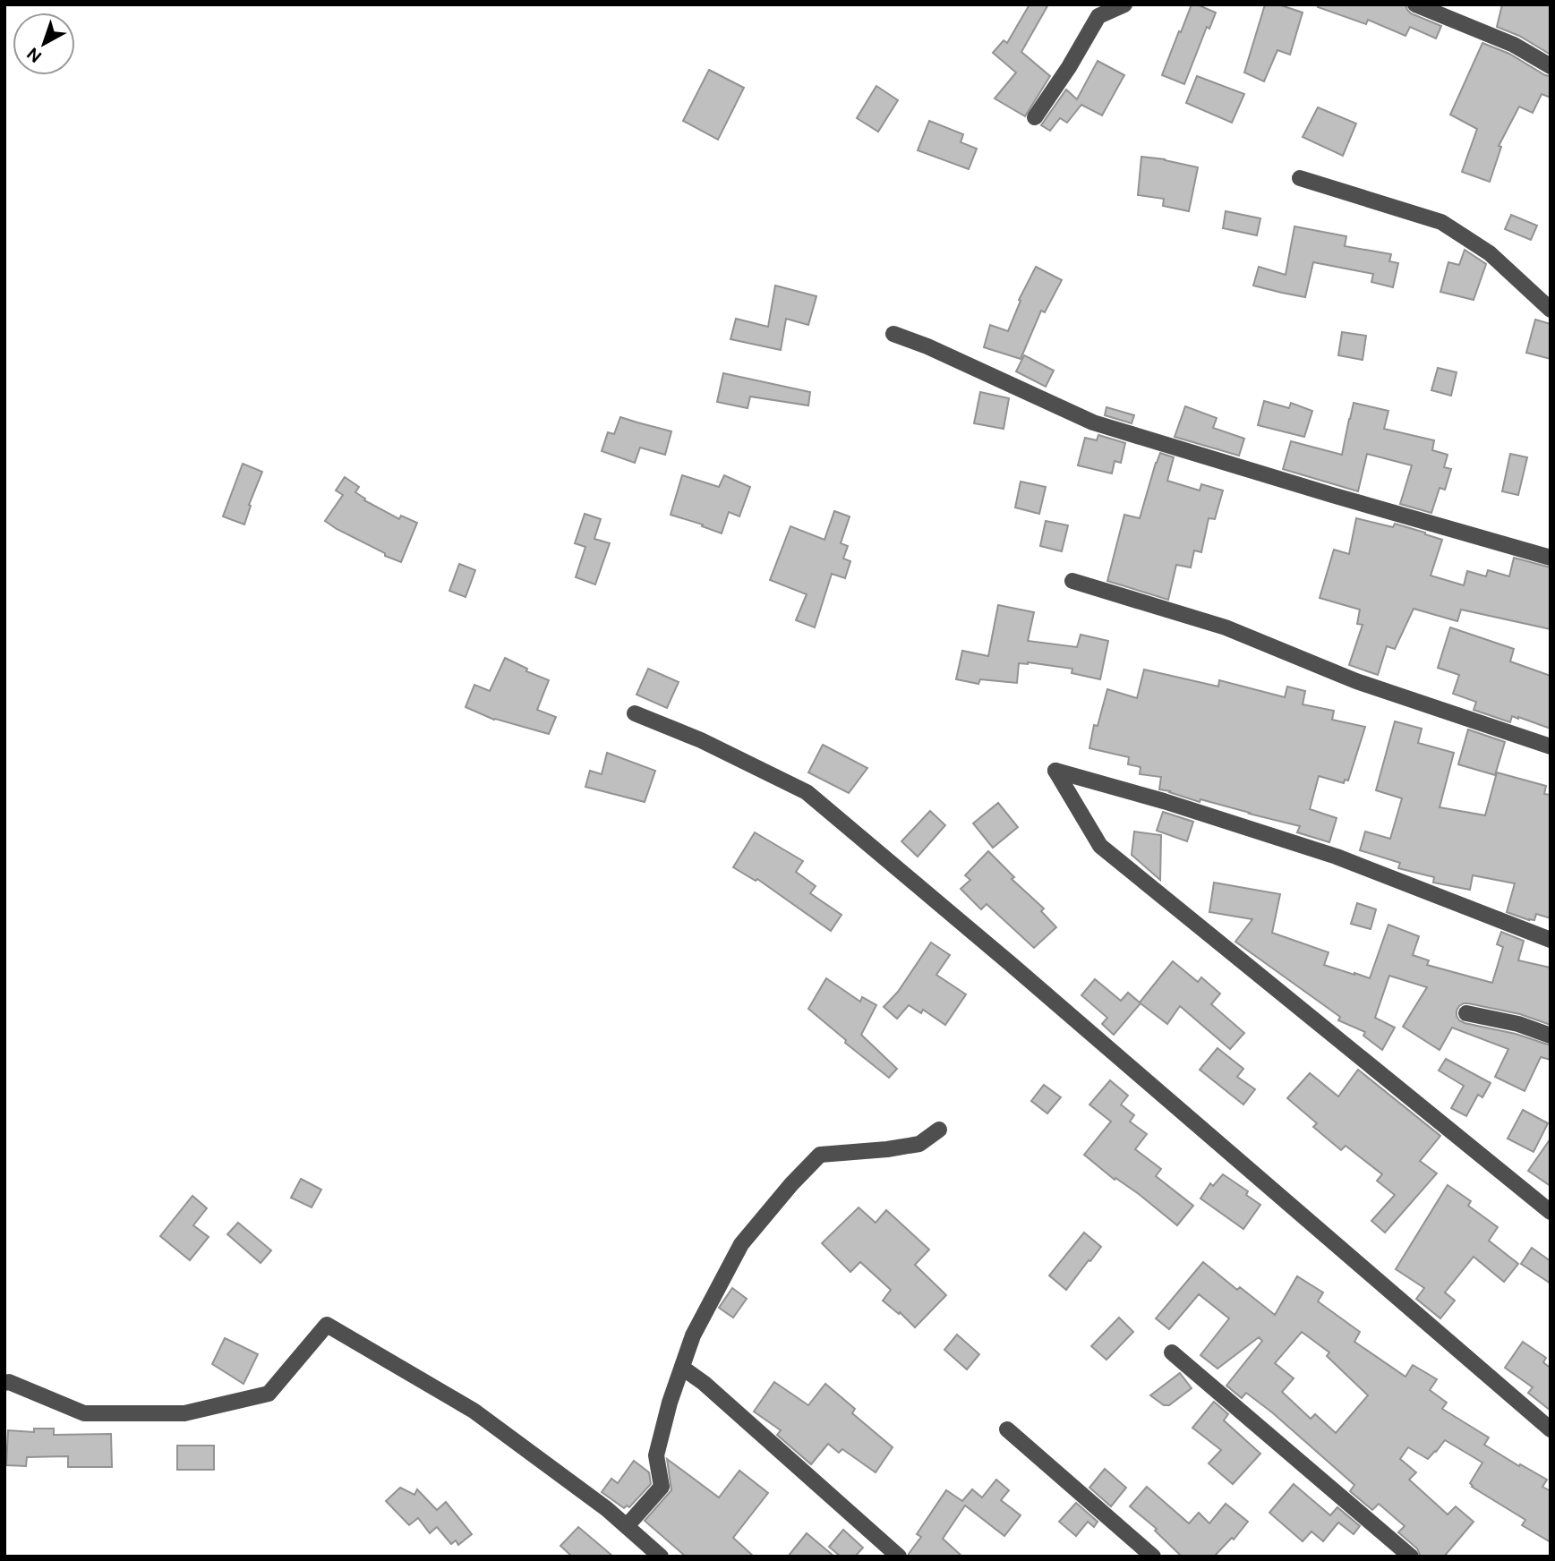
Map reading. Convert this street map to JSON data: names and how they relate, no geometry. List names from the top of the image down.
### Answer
{
  "north": "bottom left"
}
